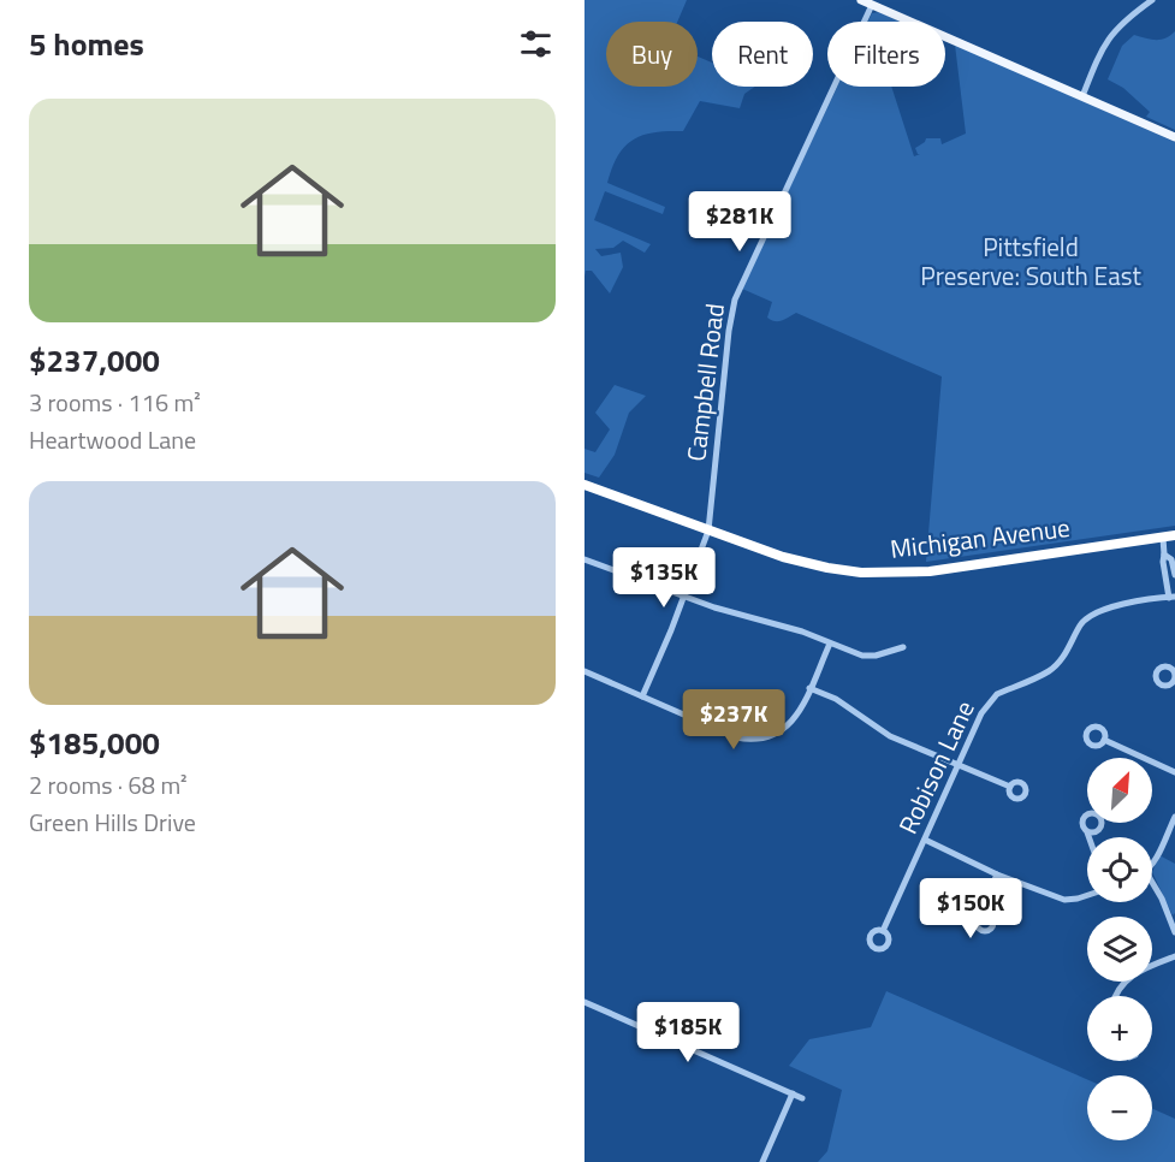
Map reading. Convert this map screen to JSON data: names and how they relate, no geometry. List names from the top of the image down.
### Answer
{
  "streets": {
    "highway": ["Michigan Avenue"],
    "street": ["Campbell Road", "Robison Lane"]
  },
  "crossings": [
    ["Campbell Road", "Michigan Avenue"]
  ],
  "parks": ["Pittsfield Preserve: South East"],
  "north": "top right",
  "page": {
    "heading": "5 homes",
    "chip": ["Buy", "Rent", "Filters"],
    "list": [
      {
        "name": "$237,000",
        "note": "3 rooms · 116 m² · Heartwood Lane"
      },
      {
        "name": "$185,000",
        "note": "2 rooms · 68 m² · Green Hills Drive"
      }
    ],
    "price": [
      "$281K",
      "$135K",
      "$237K",
      "$150K",
      "$185K"
    ],
    "map_buttons": ["+", "−"]
  }
}
